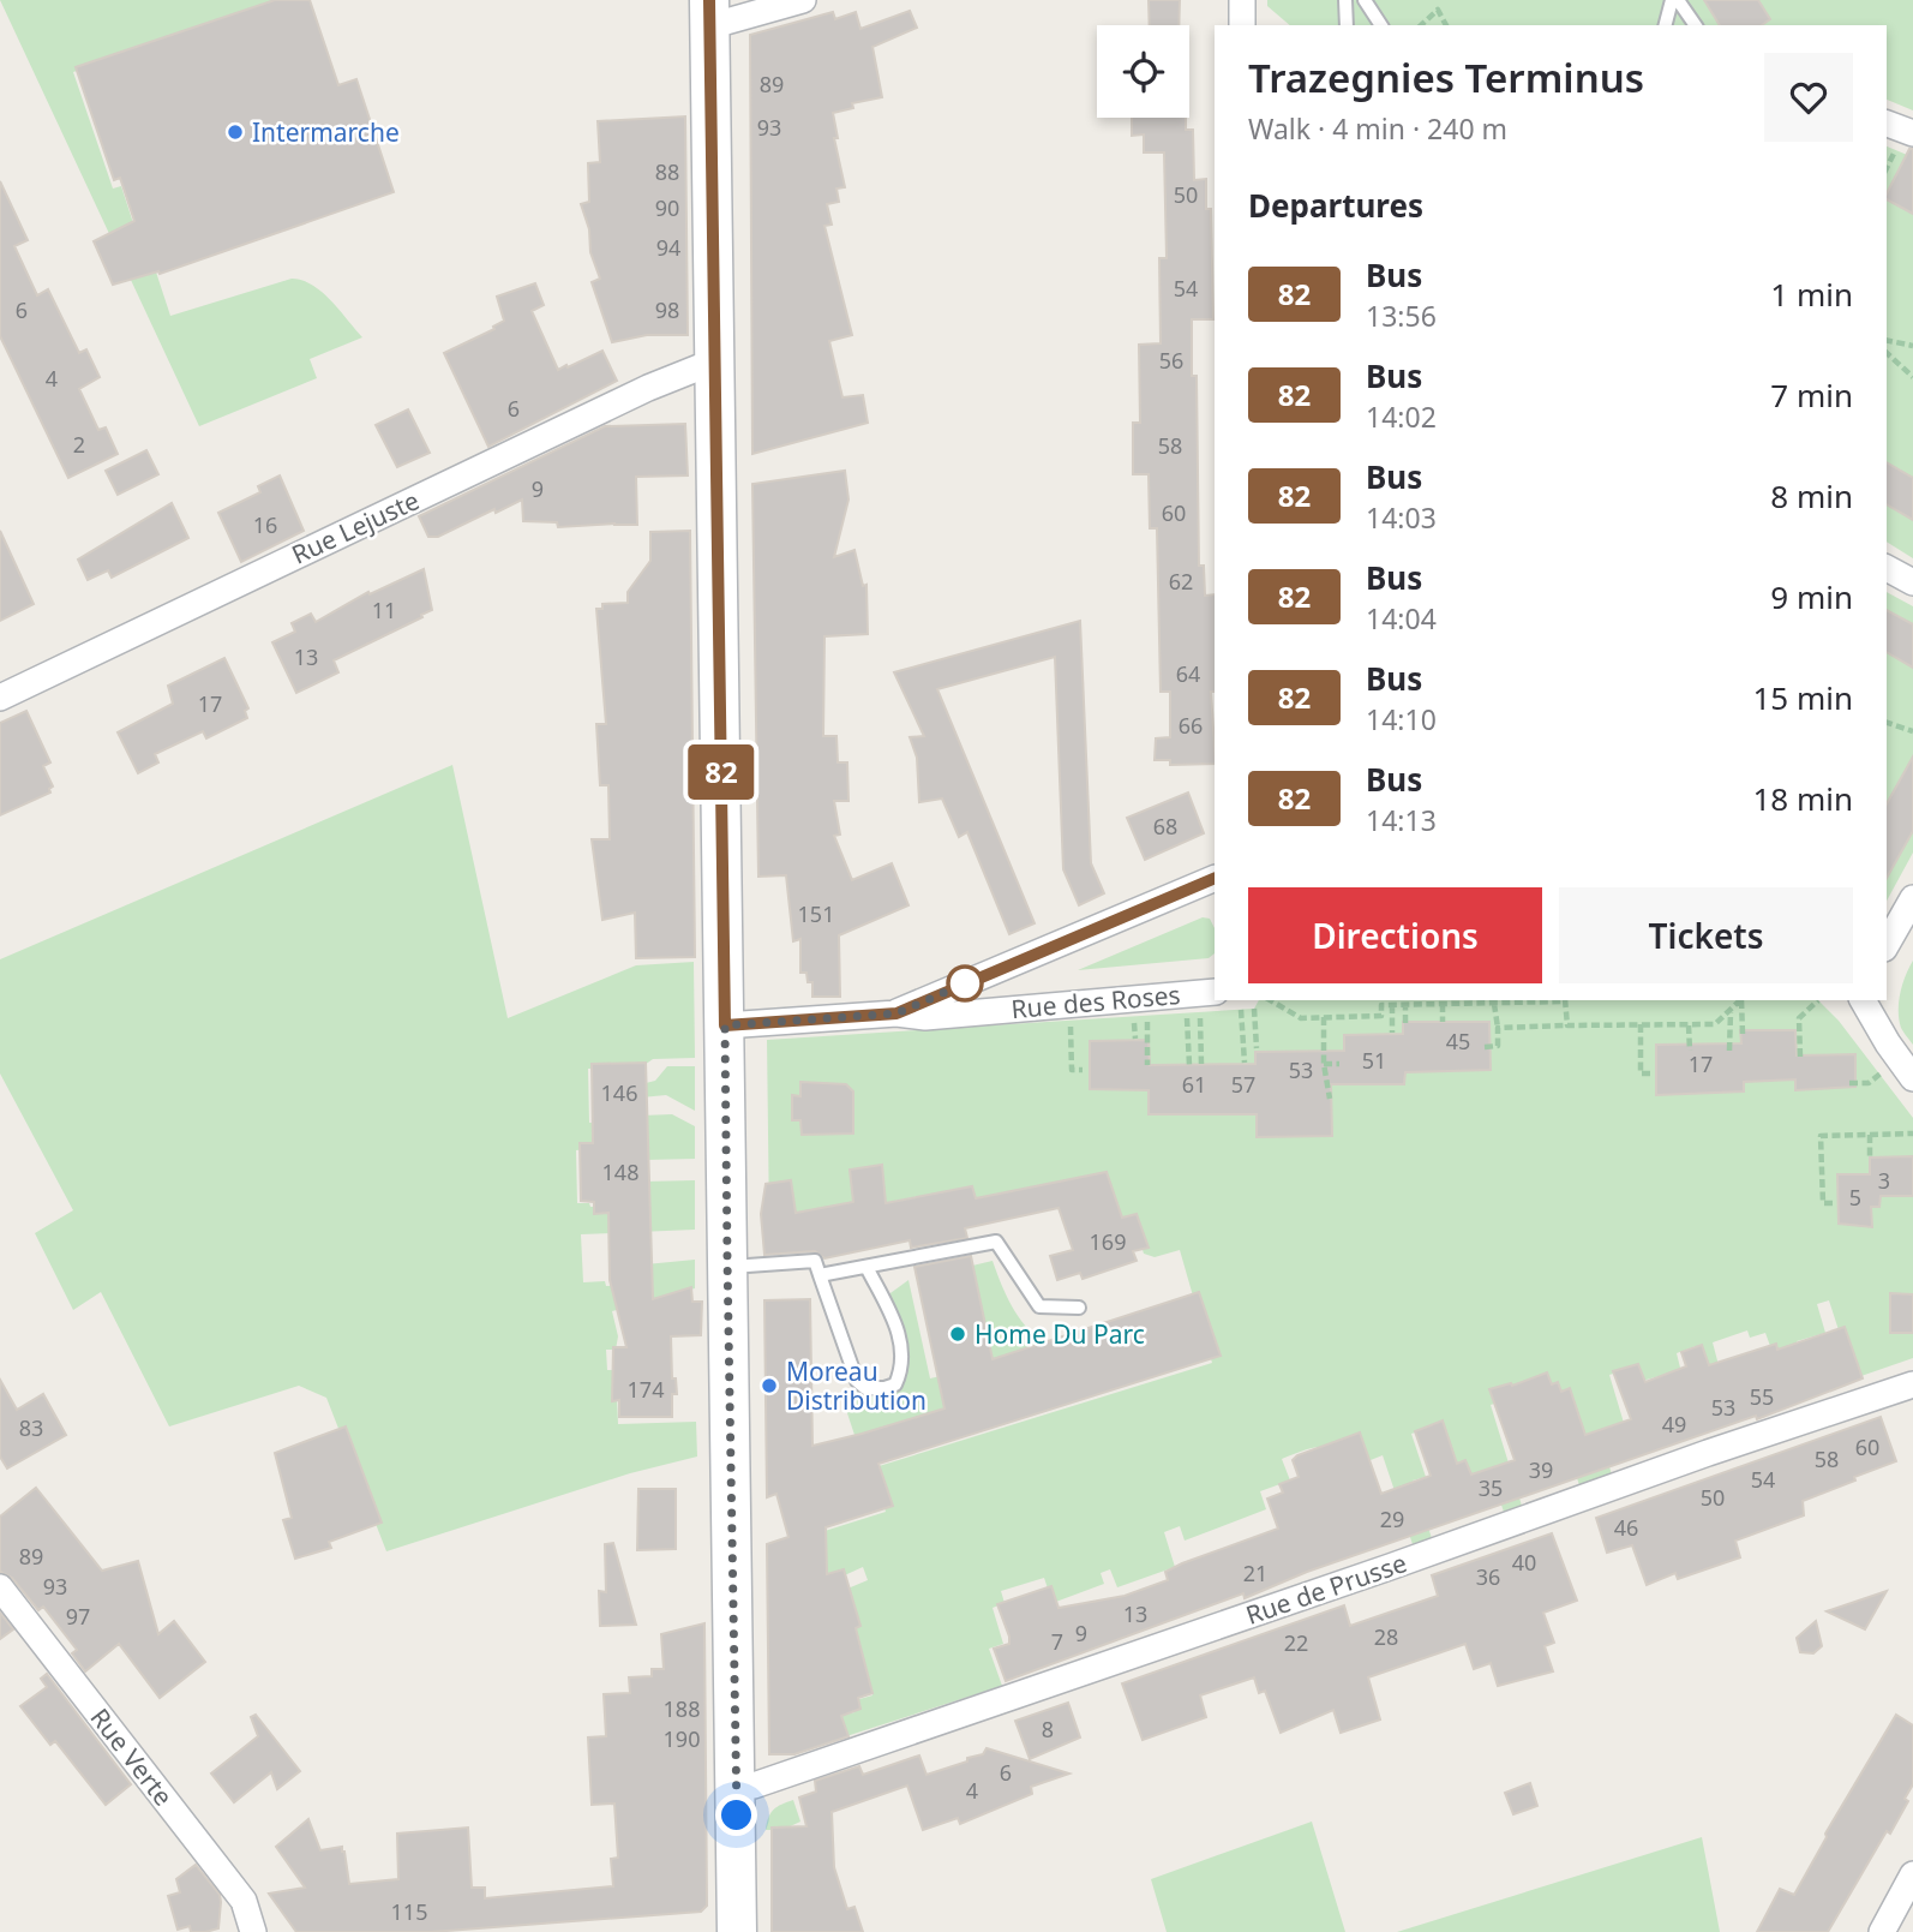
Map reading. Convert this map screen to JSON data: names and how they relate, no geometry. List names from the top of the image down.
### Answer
{
  "streets": {
    "street": [
      "Rue Lejuste",
      "Rue des Roses",
      "Rue de Prusse",
      "Rue Verte"
    ]
  },
  "places": ["Intermarche", "Home Du Parc", "Moreau Distribution"],
  "lines": ["bus line 82"],
  "house_numbers": [
    "89",
    "93",
    "88",
    "50",
    "90",
    "94",
    "54",
    "6",
    "98",
    "56",
    "4",
    "6",
    "2",
    "58",
    "9",
    "60",
    "16",
    "62",
    "11",
    "13",
    "64",
    "17",
    "66",
    "68",
    "151",
    "45",
    "51",
    "17",
    "53",
    "61",
    "57",
    "146",
    "148",
    "3",
    "5",
    "169",
    "174",
    "55",
    "53",
    "49",
    "83",
    "60",
    "58",
    "39",
    "54",
    "35",
    "50",
    "29",
    "46",
    "89",
    "40",
    "21",
    "36",
    "93",
    "13",
    "97",
    "9",
    "28",
    "7",
    "22",
    "188",
    "8",
    "190",
    "6",
    "4",
    "115"
  ],
  "page": {
    "on_map": "82",
    "heading": [
      ["Trazegnies Terminus", "Walk · 4 min · 240 m"],
      "Departures"
    ],
    "list": [
      {
        "mark": "82",
        "name": "Bus",
        "note": "13:56",
        "value": "1 min"
      },
      {
        "mark": "82",
        "name": "Bus",
        "note": "14:02",
        "value": "7 min"
      },
      {
        "mark": "82",
        "name": "Bus",
        "note": "14:03",
        "value": "8 min"
      },
      {
        "mark": "82",
        "name": "Bus",
        "note": "14:04",
        "value": "9 min"
      },
      {
        "mark": "82",
        "name": "Bus",
        "note": "14:10",
        "value": "15 min"
      },
      {
        "mark": "82",
        "name": "Bus",
        "note": "14:13",
        "value": "18 min"
      }
    ],
    "buttons": ["Directions", "Tickets"]
  }
}
